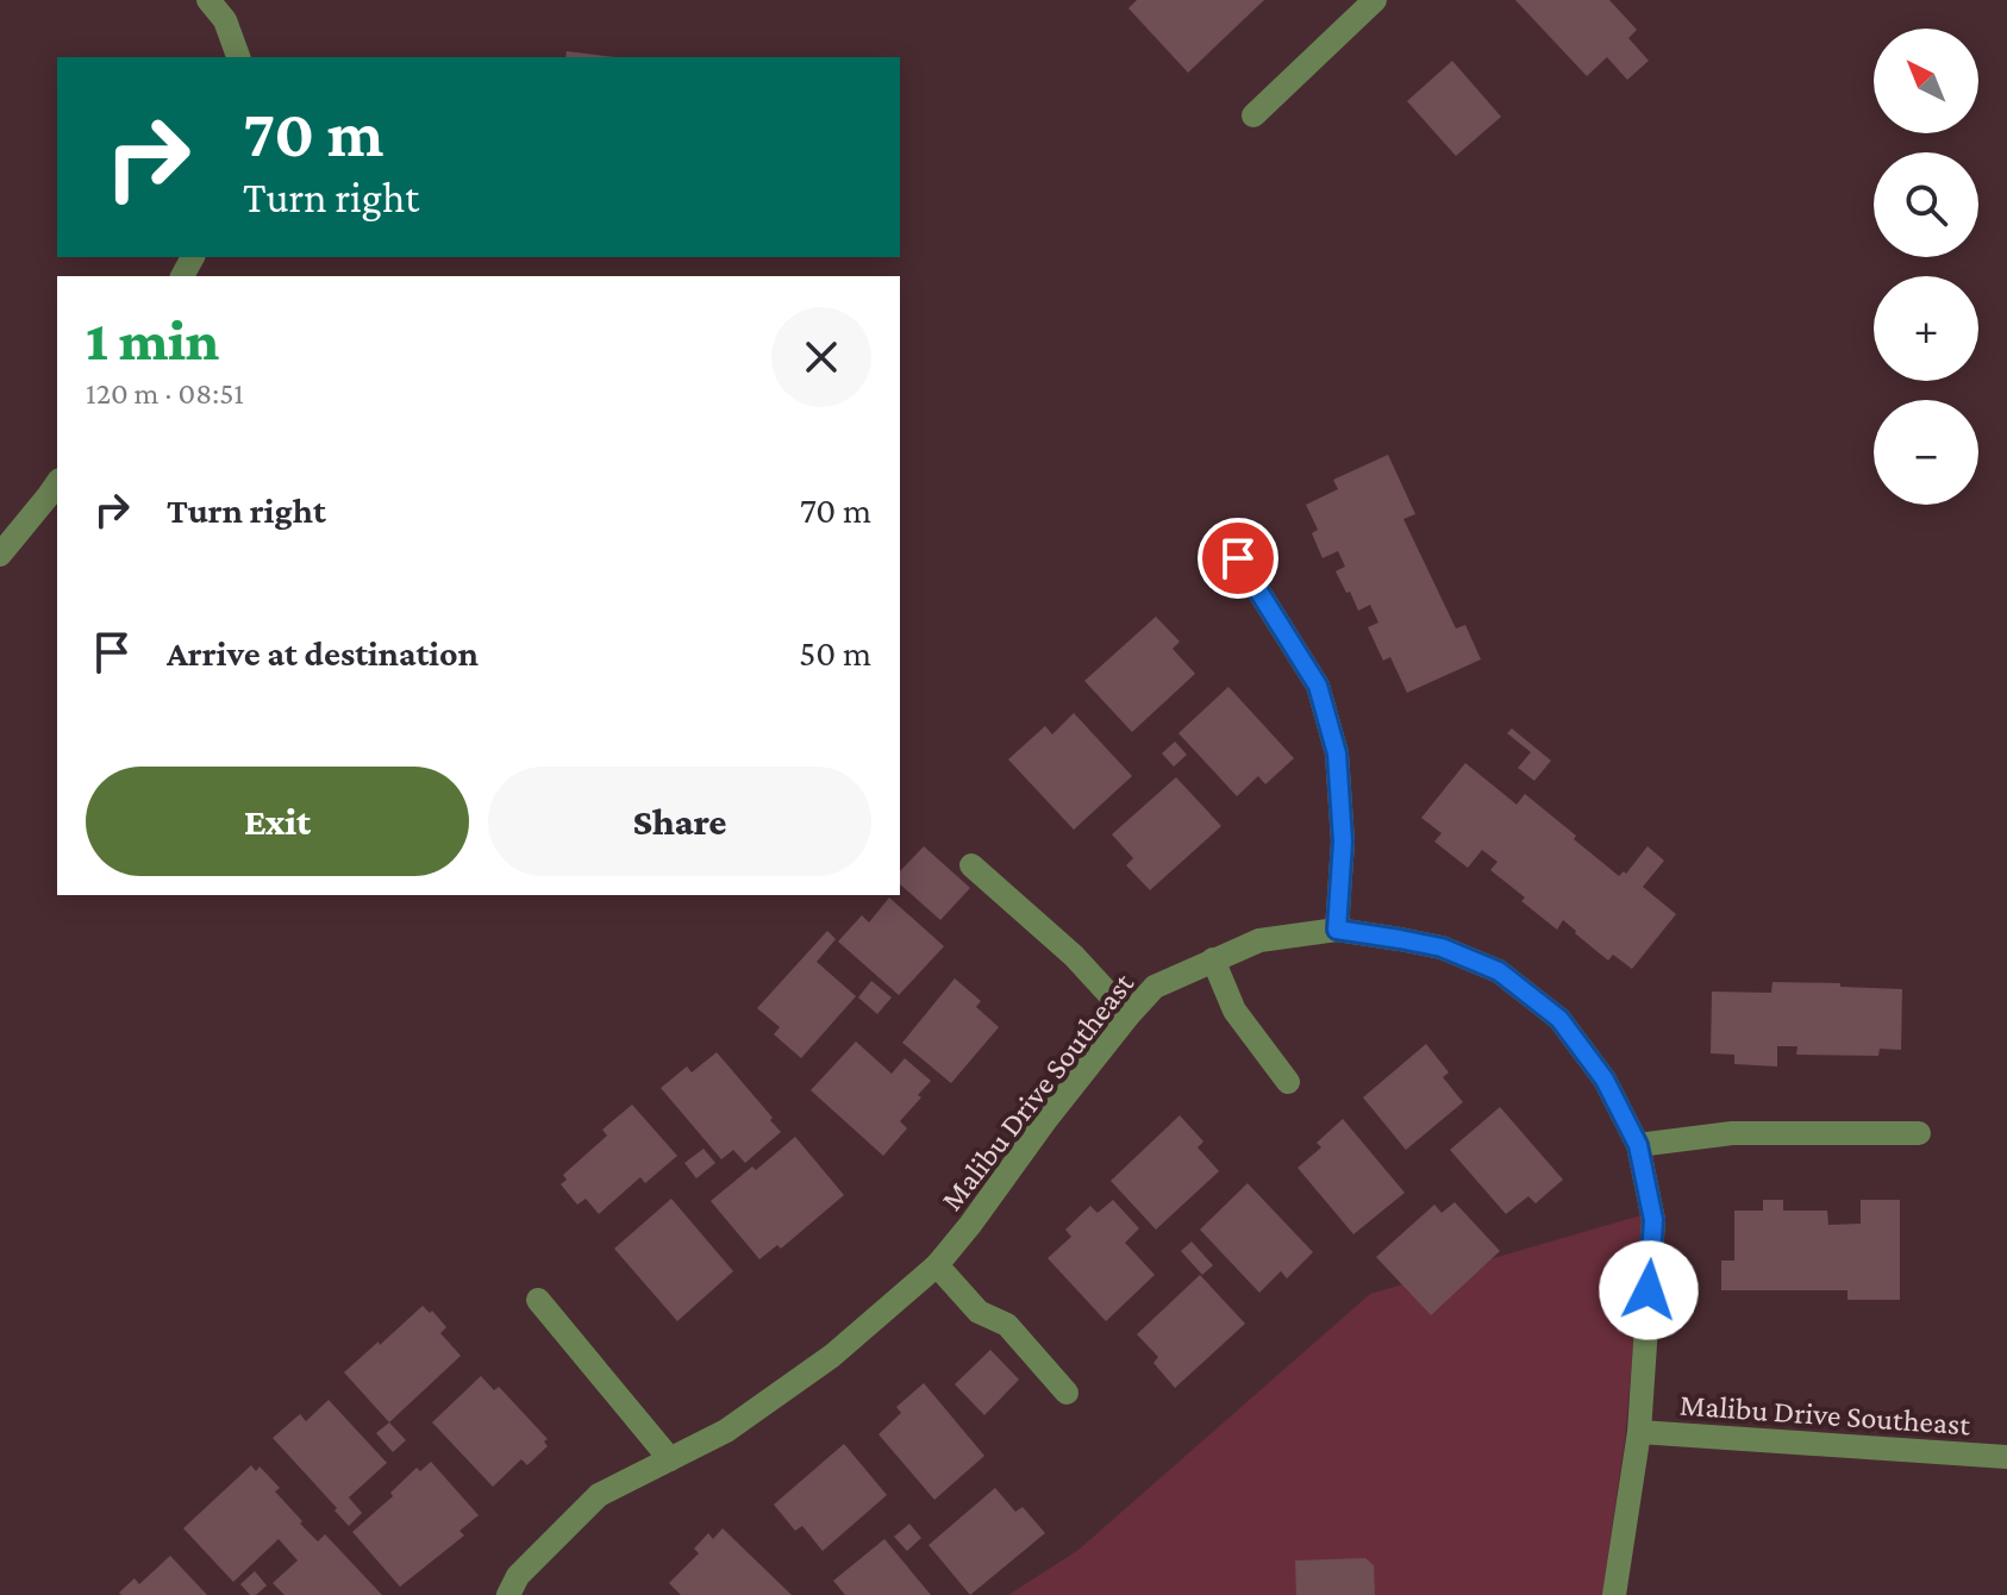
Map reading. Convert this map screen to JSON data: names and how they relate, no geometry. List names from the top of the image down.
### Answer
{
  "streets": {
    "street": ["Malibu Drive Southeast"]
  },
  "north": "top left",
  "page": {
    "map_buttons": ["+", "−"],
    "turn": ["70 m", "Turn right"],
    "heading": ["1 min", "120 m · 08:51"],
    "list": [
      {
        "name": "Turn right",
        "value": "70 m"
      },
      {
        "name": "Arrive at destination",
        "value": "50 m"
      }
    ],
    "buttons": ["Exit", "Share"]
  }
}
